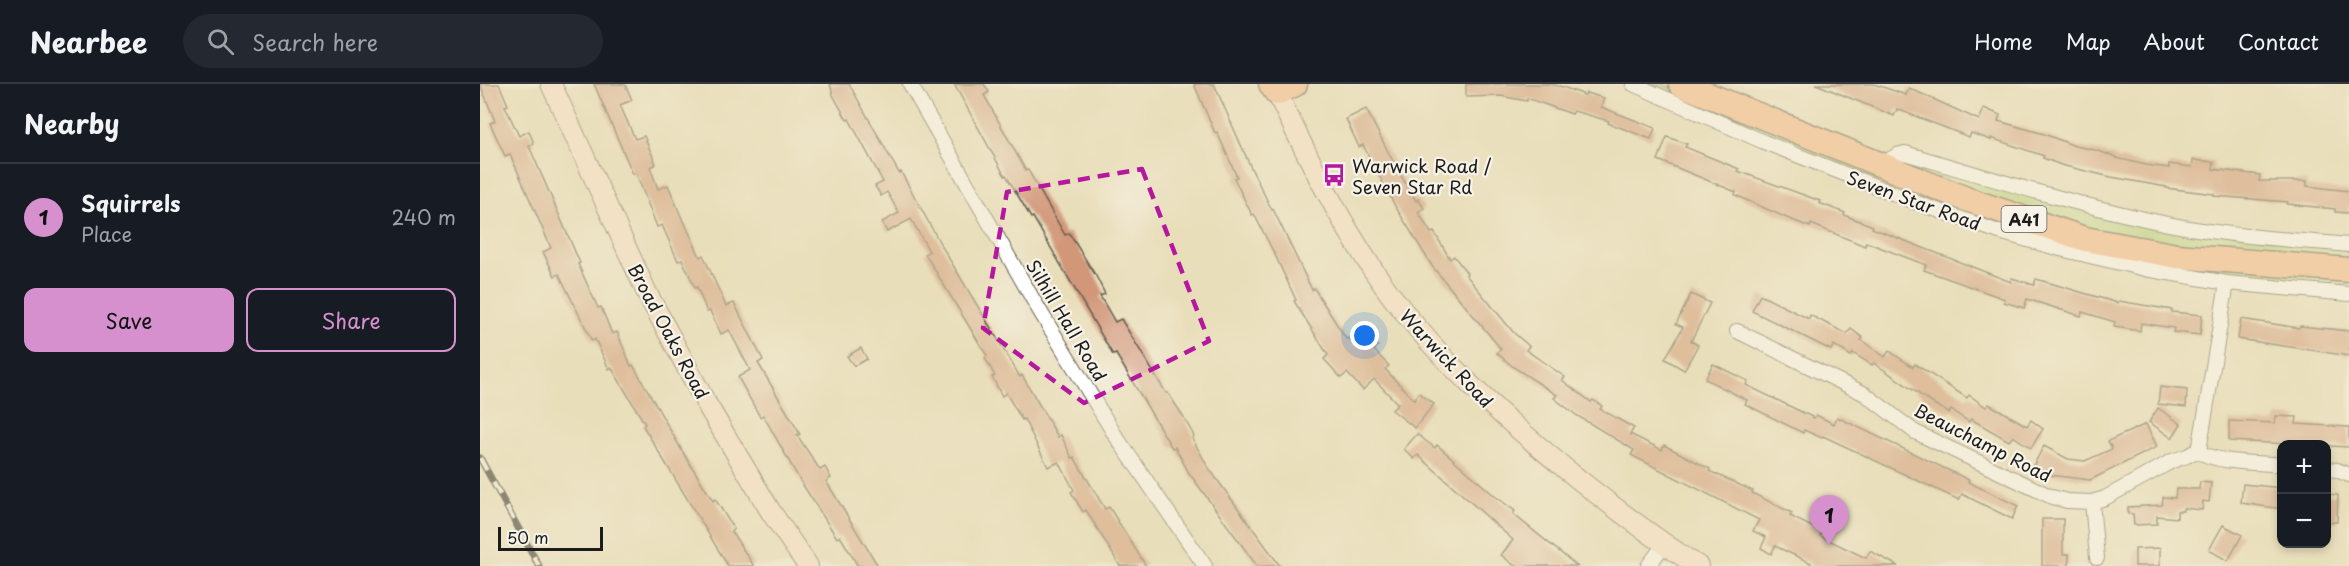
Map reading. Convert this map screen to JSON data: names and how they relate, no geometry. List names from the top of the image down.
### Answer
{
  "streets": {
    "highway": ["Seven Star Road", "A41"],
    "main road": ["Broad Oaks Road", "Warwick Road"],
    "street": ["Silhill Hall Road", "Beauchamp Road"]
  },
  "places": {
    "bus stop": ["Warwick Road / Seven Star Rd"]
  },
  "scale_bar": "50 m",
  "page": {
    "header": "Nearbee",
    "search": "Search here",
    "nav": [
      "Home",
      "Map",
      "About",
      "Contact"
    ],
    "heading": "Nearby",
    "list": [
      {
        "mark": "1",
        "name": "Squirrels",
        "note": "Place",
        "value": "240 m"
      }
    ],
    "buttons": ["Save", "Share"],
    "map_buttons": ["+", "−"],
    "pins": "1",
    "scale": "50 m"
  }
}
